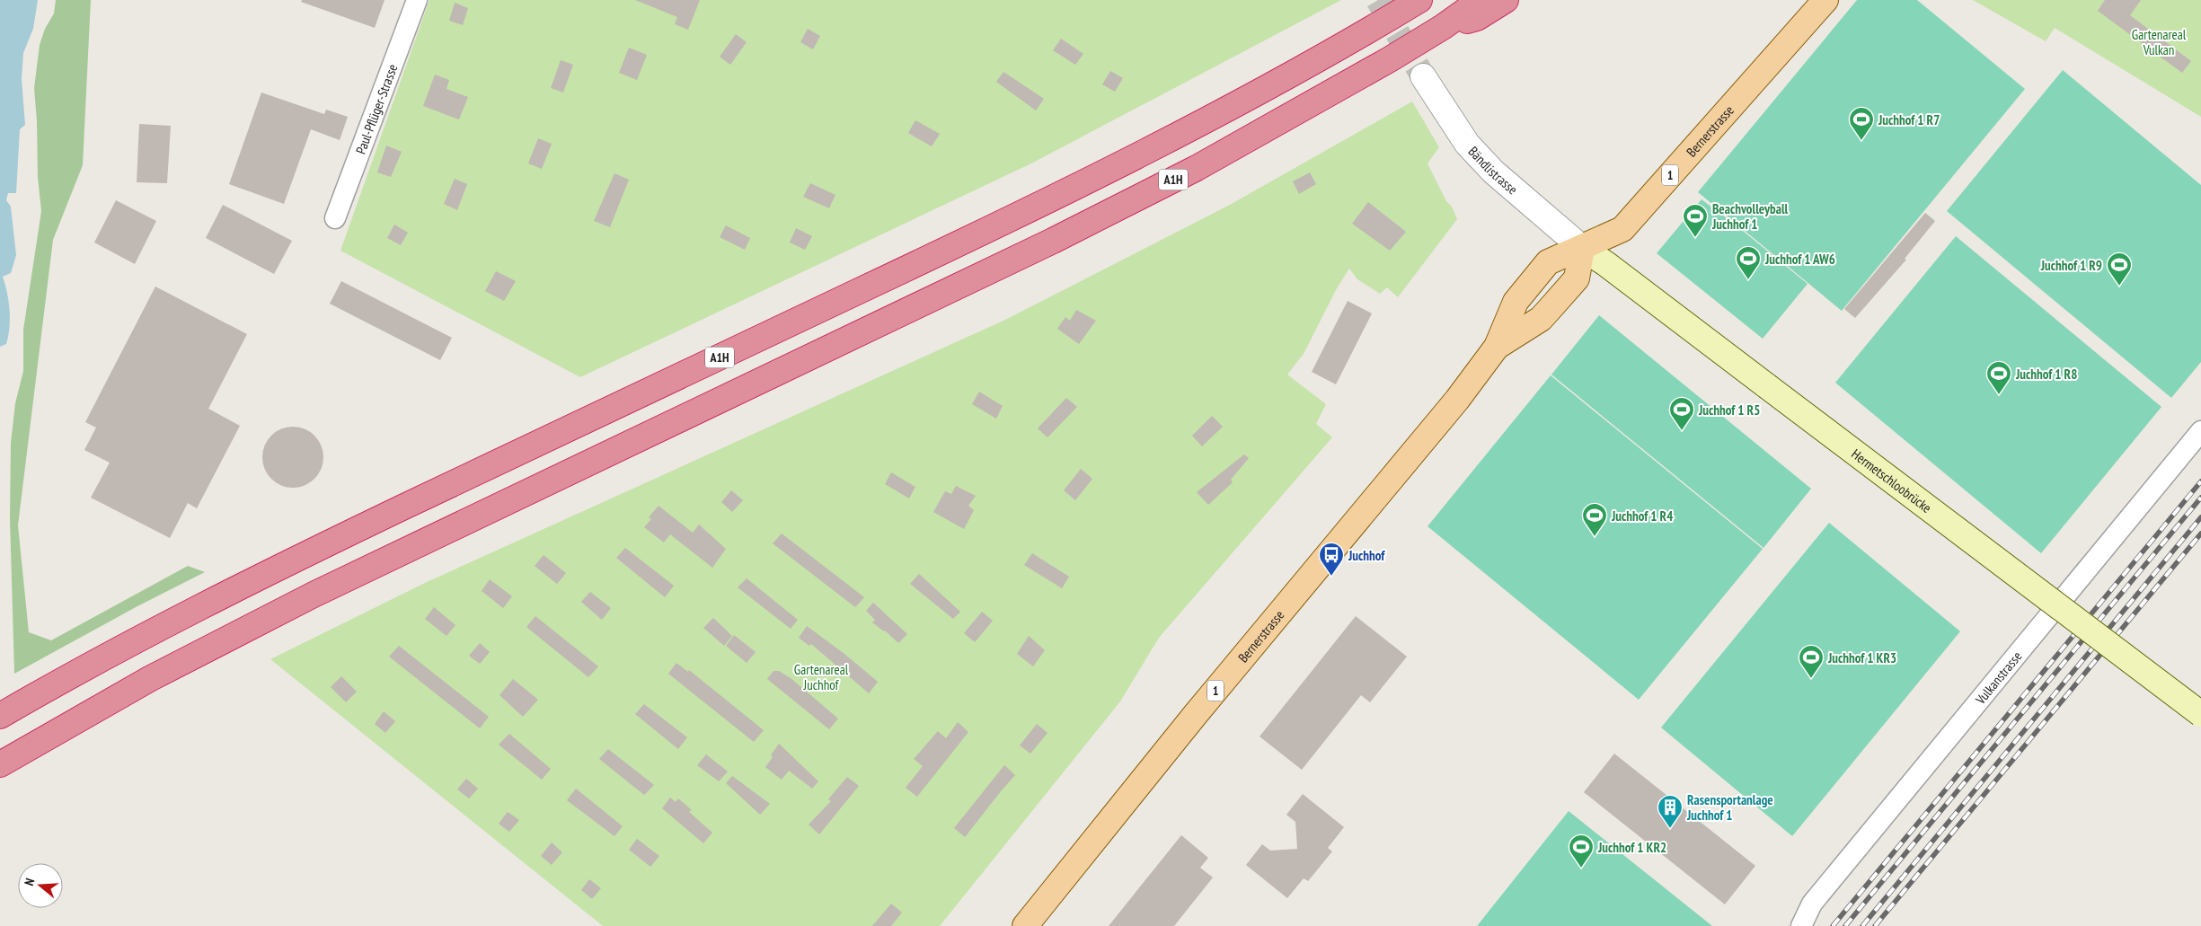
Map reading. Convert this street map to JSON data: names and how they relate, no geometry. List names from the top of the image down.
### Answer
{
  "streets": {
    "highway": ["A1H"],
    "main road": ["Bernerstrasse", "1", "Hermetschloobrücke"],
    "street": ["Paul-Pflüger-Strasse", "Bändlistrasse", "Vulkanstrasse"]
  },
  "crossings": [
    ["Bernerstrasse", "Bändlistrasse"],
    ["Bernerstrasse", "Hermetschloobrücke"],
    ["Bändlistrasse", "Hermetschloobrücke"]
  ],
  "parks": ["Gartenareal Vulkan", "Gartenareal Juchhof"],
  "places": {
    "sports": [
      "Juchhof 1 R7",
      "Beachvolleyball Juchhof 1",
      "Juchhof 1 AW6",
      "Juchhof 1 R9",
      "Juchhof 1 R8",
      "Juchhof 1 R5",
      "Juchhof 1 R4",
      "Juchhof 1 KR3",
      "Juchhof 1 KR2"
    ],
    "bus stop": ["Juchhof"],
    "building": ["Rasensportanlage Juchhof 1"]
  },
  "north": "left"
}
